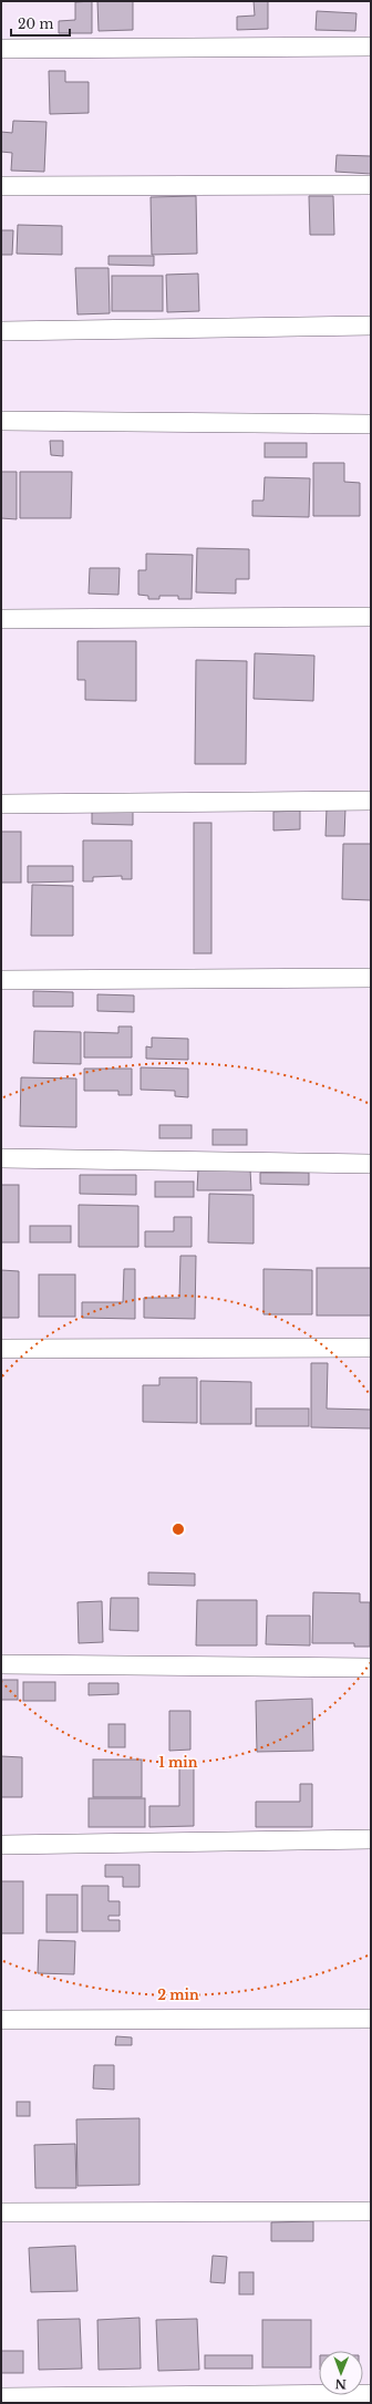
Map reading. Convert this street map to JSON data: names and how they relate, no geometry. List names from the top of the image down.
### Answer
{
  "scale_bar": "20 m",
  "north": "bottom",
  "rings": ["1 min", "2 min"]
}
